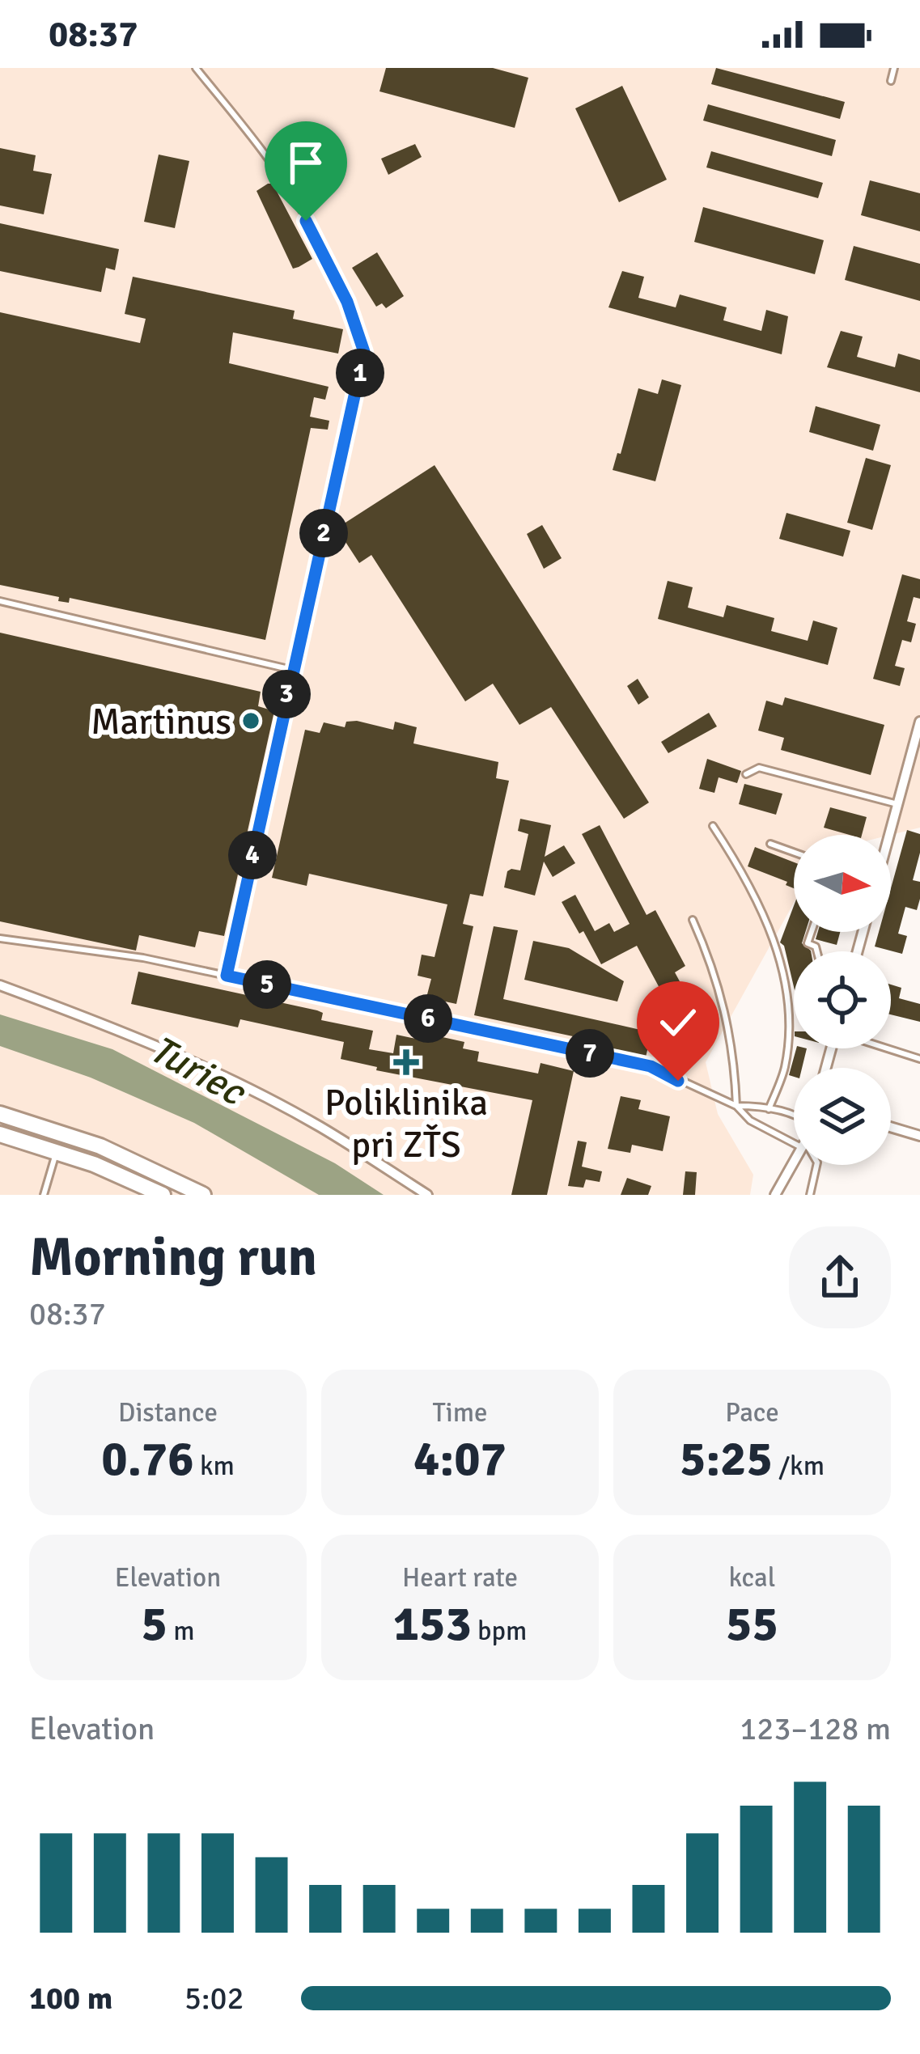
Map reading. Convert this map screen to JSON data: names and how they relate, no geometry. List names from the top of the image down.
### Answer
{
  "water": ["Turiec"],
  "places": {
    "other": ["Martinus"],
    "health": ["Poliklinika pri ZŤS"]
  },
  "north": "right",
  "page": {
    "status": "08:37",
    "pins": [
      "1",
      "2",
      "3",
      "4",
      "5",
      "6",
      "7"
    ],
    "heading": ["Morning run", "08:37"],
    "stats": [
      ["Distance", "0.76 km"],
      ["Time", "4:07"],
      ["Pace", "5:25 /km"],
      ["Elevation", "5 m"],
      ["Heart rate", "153 bpm"],
      ["kcal", "55"]
    ],
    "chart": ["Elevation", "123–128 m"],
    "list": [
      {
        "name": "100 m",
        "note": "5:02"
      }
    ]
  }
}
